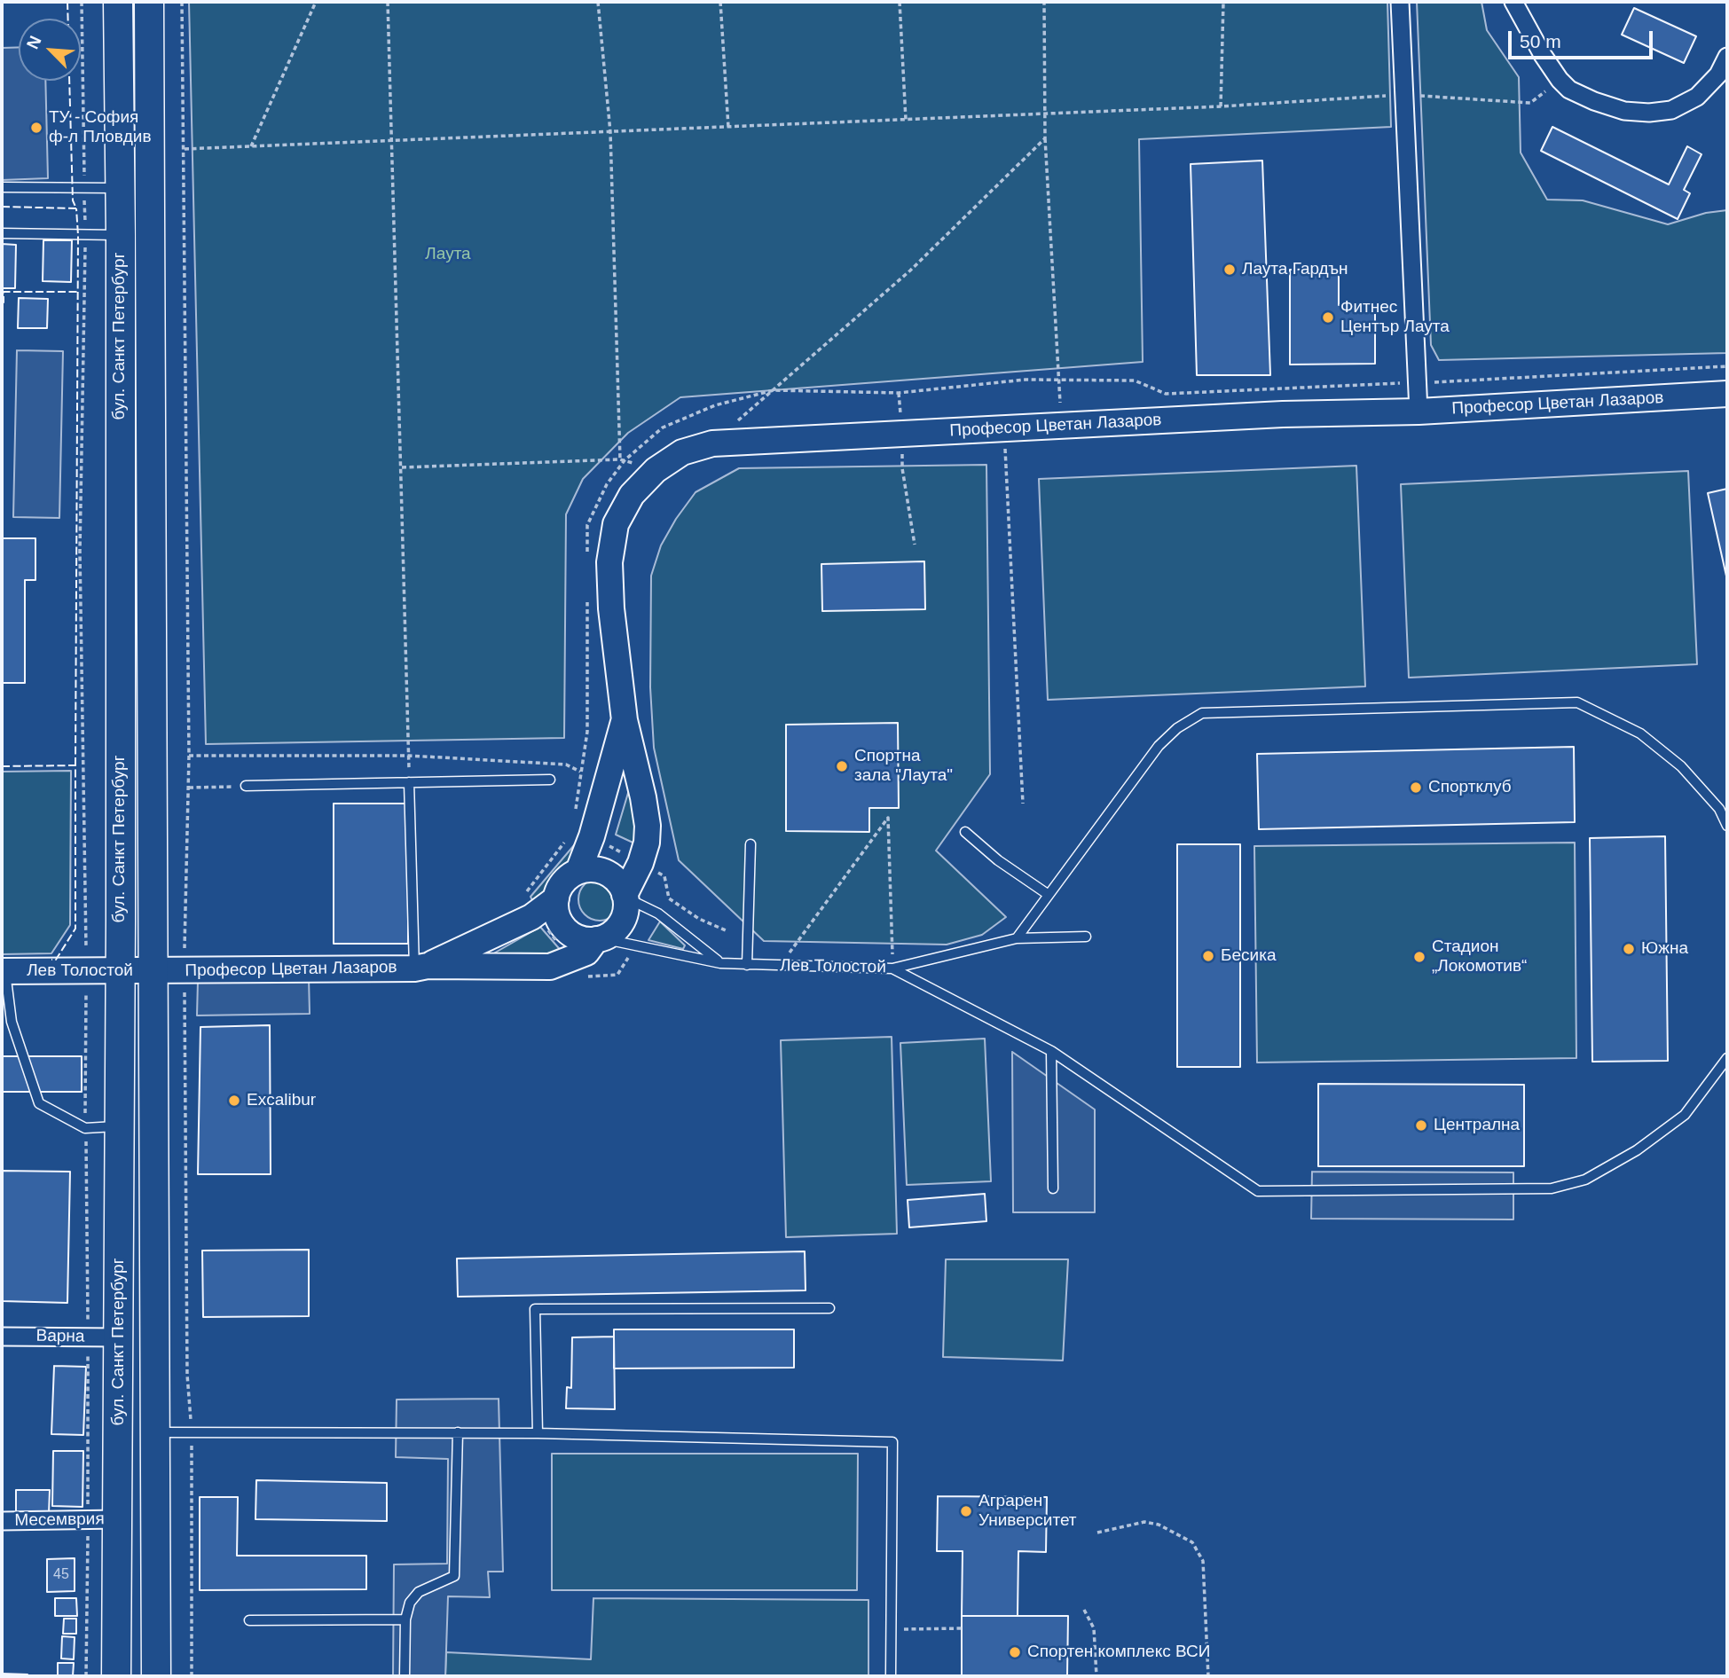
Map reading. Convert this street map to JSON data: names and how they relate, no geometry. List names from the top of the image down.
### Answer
{
  "streets": {
    "main road": ["бул. Санкт Петербург"],
    "street": [
      "Професор Цветан Лазаров",
      "Лев Толостой",
      "Варна",
      "Месемврия"
    ]
  },
  "crossings": [
    ["бул. Санкт Петербург", "Професор Цветан Лазаров"],
    ["бул. Санкт Петербург", "Лев Толостой"],
    ["бул. Санкт Петербург", "Варна"],
    ["бул. Санкт Петербург", "Месемврия"],
    ["Професор Цветан Лазаров", "Лев Толостой"]
  ],
  "parks": ["Лаута"],
  "places": [
    "ТУ - София ф-л Пловдив",
    "Лаута Гардън",
    "Фитнес Център Лаута",
    "Спортна зала \"Лаута\"",
    "Спортклуб",
    "Южна",
    "Бесика",
    "Стадион „Локомотив“",
    "Excalibur",
    "Централна",
    "Аграрен Университет",
    "Спортен комплекс ВСИ"
  ],
  "house_numbers": ["45"],
  "scale_bar": "50 m",
  "north": "top left"
}
